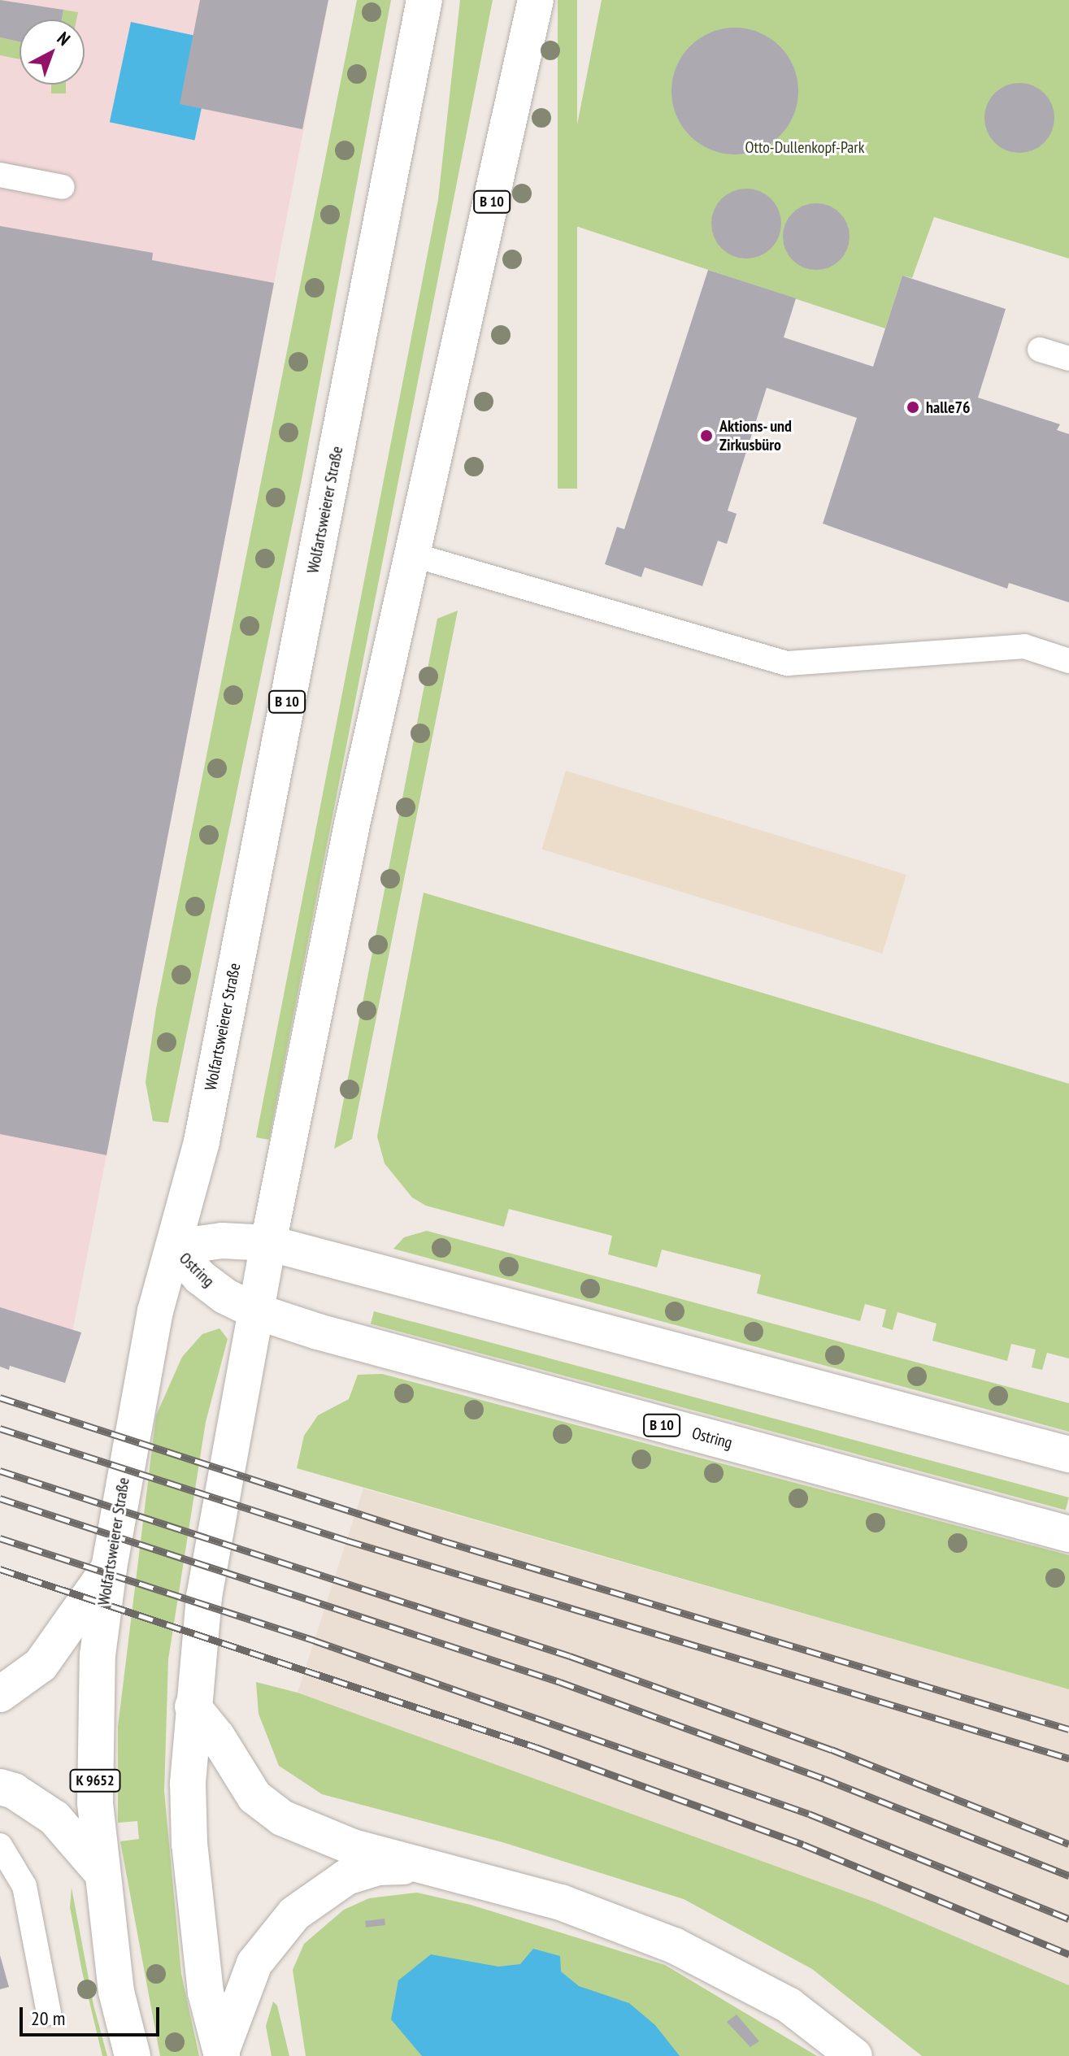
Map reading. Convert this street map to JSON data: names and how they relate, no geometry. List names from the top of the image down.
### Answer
{
  "streets": {
    "main road": [
      "B 10",
      "Wolfartsweierer Straße",
      "Ostring",
      "K 9652"
    ]
  },
  "crossings": [
    ["B 10", "Ostring"],
    ["Wolfartsweierer Straße", "Ostring"]
  ],
  "parks": ["Otto-Dullenkopf-Park"],
  "places": ["halle76", "Aktions- und Zirkusbüro"],
  "scale_bar": "20 m",
  "north": "top right"
}
